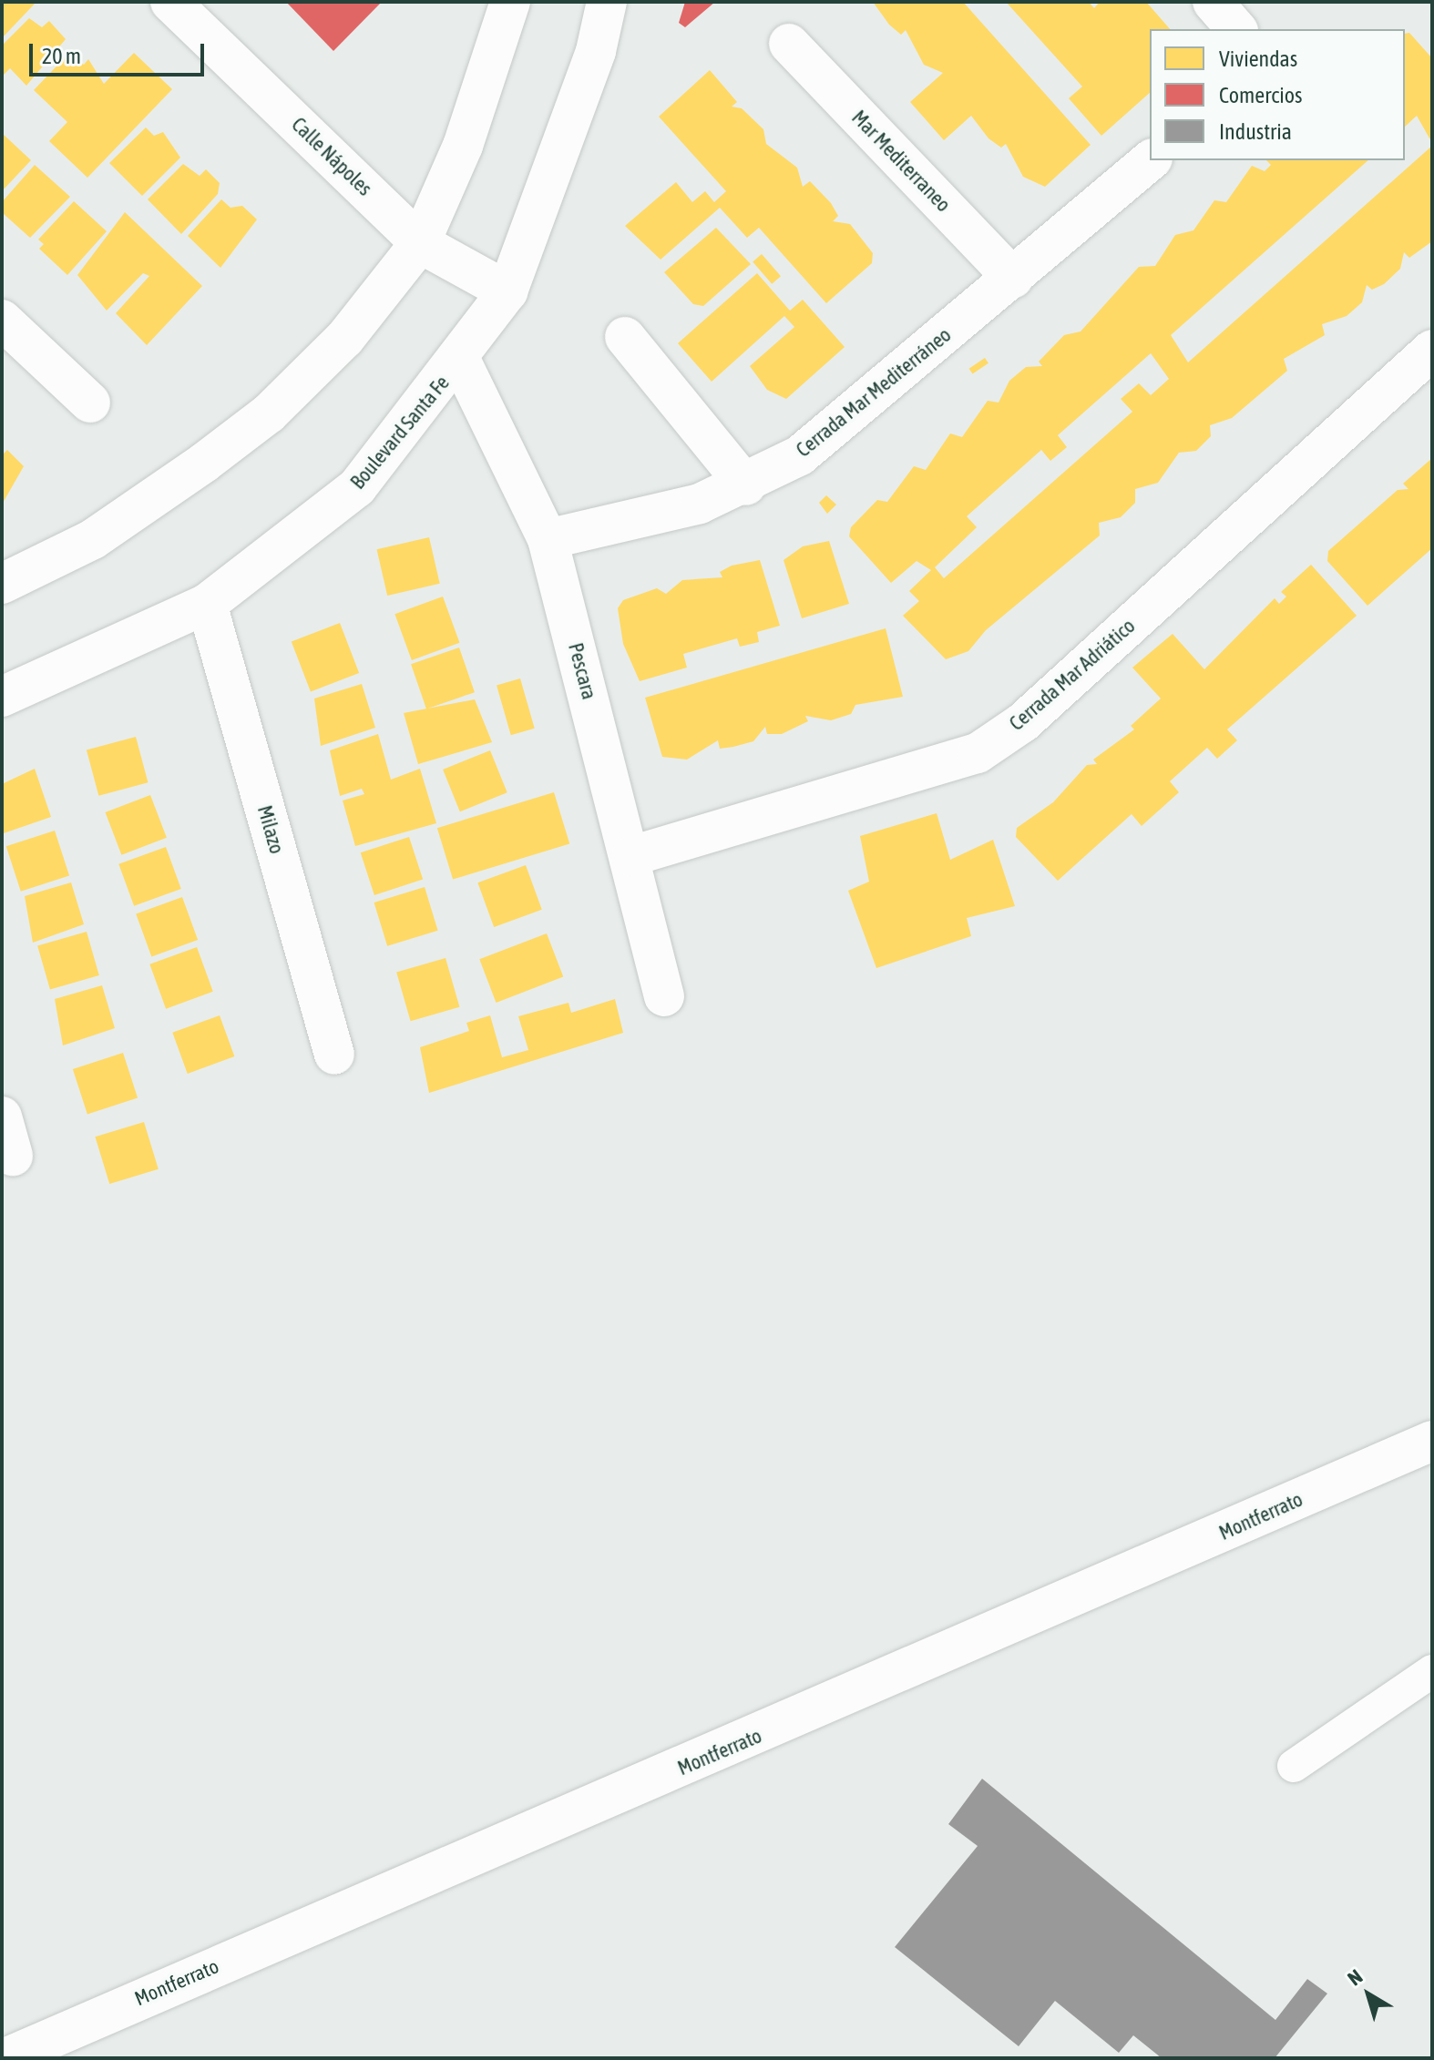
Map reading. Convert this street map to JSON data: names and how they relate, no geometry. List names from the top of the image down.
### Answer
{
  "streets": {
    "street": [
      "Calle Nápoles",
      "Mar Mediterraneo",
      "Cerrada Mar Mediterráneo",
      "Boulevard Santa Fe",
      "Pescara",
      "Cerrada Mar Adriático",
      "Milazo",
      "Montferrato"
    ]
  },
  "crossings": [
    ["Calle Nápoles", "Boulevard Santa Fe"],
    ["Mar Mediterraneo", "Cerrada Mar Mediterráneo"],
    ["Cerrada Mar Mediterráneo", "Pescara"],
    ["Boulevard Santa Fe", "Pescara"],
    ["Boulevard Santa Fe", "Milazo"],
    ["Pescara", "Cerrada Mar Adriático"]
  ],
  "legend": ["Viviendas", "Comercios", "Industria"],
  "scale_bar": "20 m",
  "north": "top left"
}
